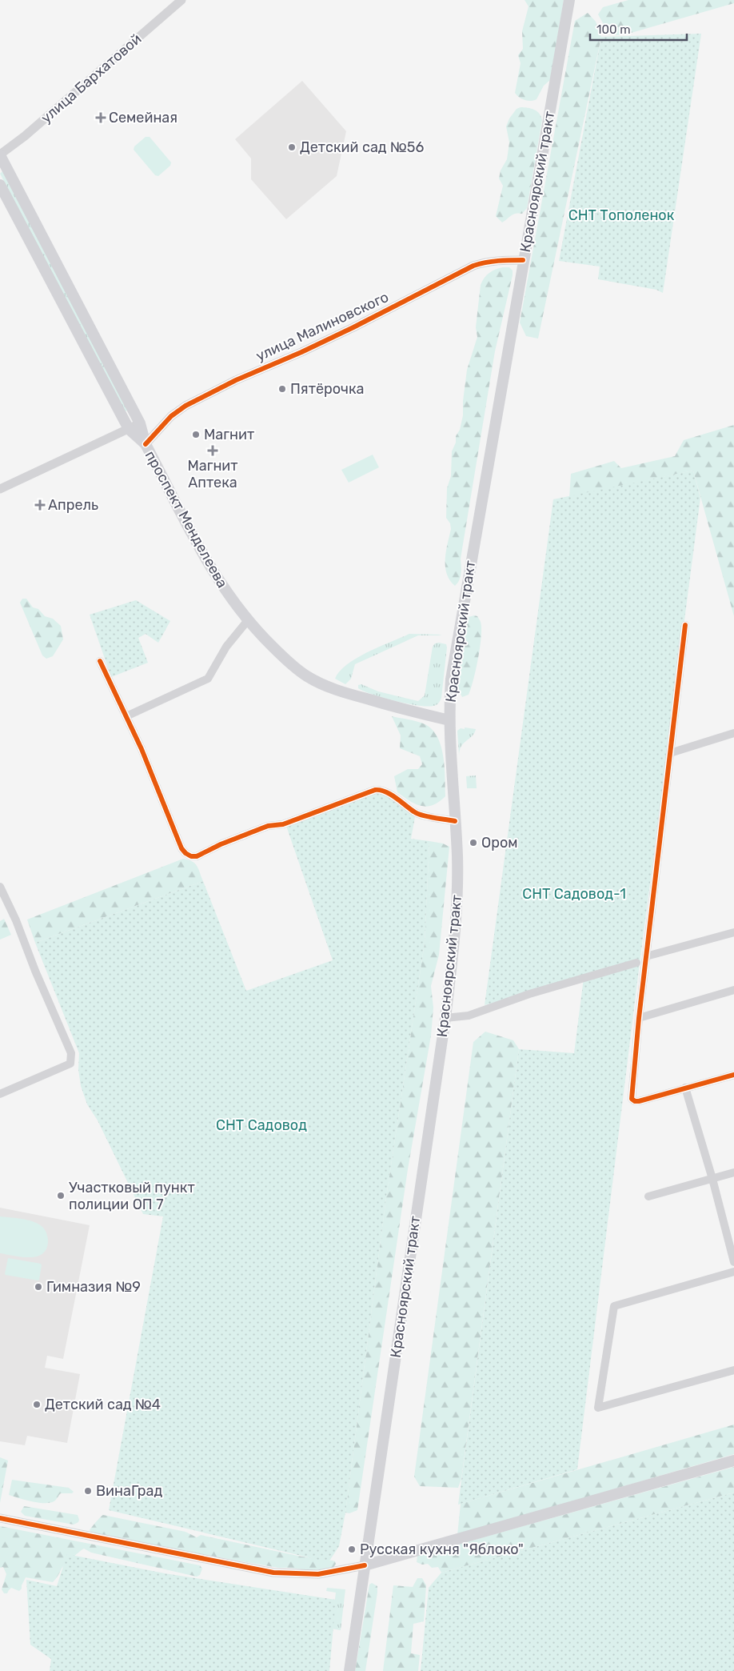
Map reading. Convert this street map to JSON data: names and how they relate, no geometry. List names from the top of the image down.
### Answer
{
  "streets": {
    "main road": ["Красноярский тракт", "проспект Менделеева"],
    "street": ["улица Бархатовой", "улица Малиновского"]
  },
  "crossings": [
    ["улица Бархатовой", "проспект Менделеева"],
    ["Красноярский тракт", "улица Малиновского"],
    ["Красноярский тракт", "проспект Менделеева"],
    ["улица Малиновского", "проспект Менделеева"]
  ],
  "parks": ["СНТ Тополенок", "СНТ Садовод-1", "СНТ Садовод"],
  "places": {
    "health": ["Семейная", "Магнит Аптека", "Апрель"],
    "other": [
      "Детский сад №56",
      "Пятёрочка",
      "Магнит",
      "Ором",
      "Участковый пункт полиции ОП 7",
      "Гимназия №9",
      "Детский сад №4",
      "ВинаГрад",
      "Русская кухня \"Яблоко\""
    ]
  },
  "scale_bar": "100 m"
}
